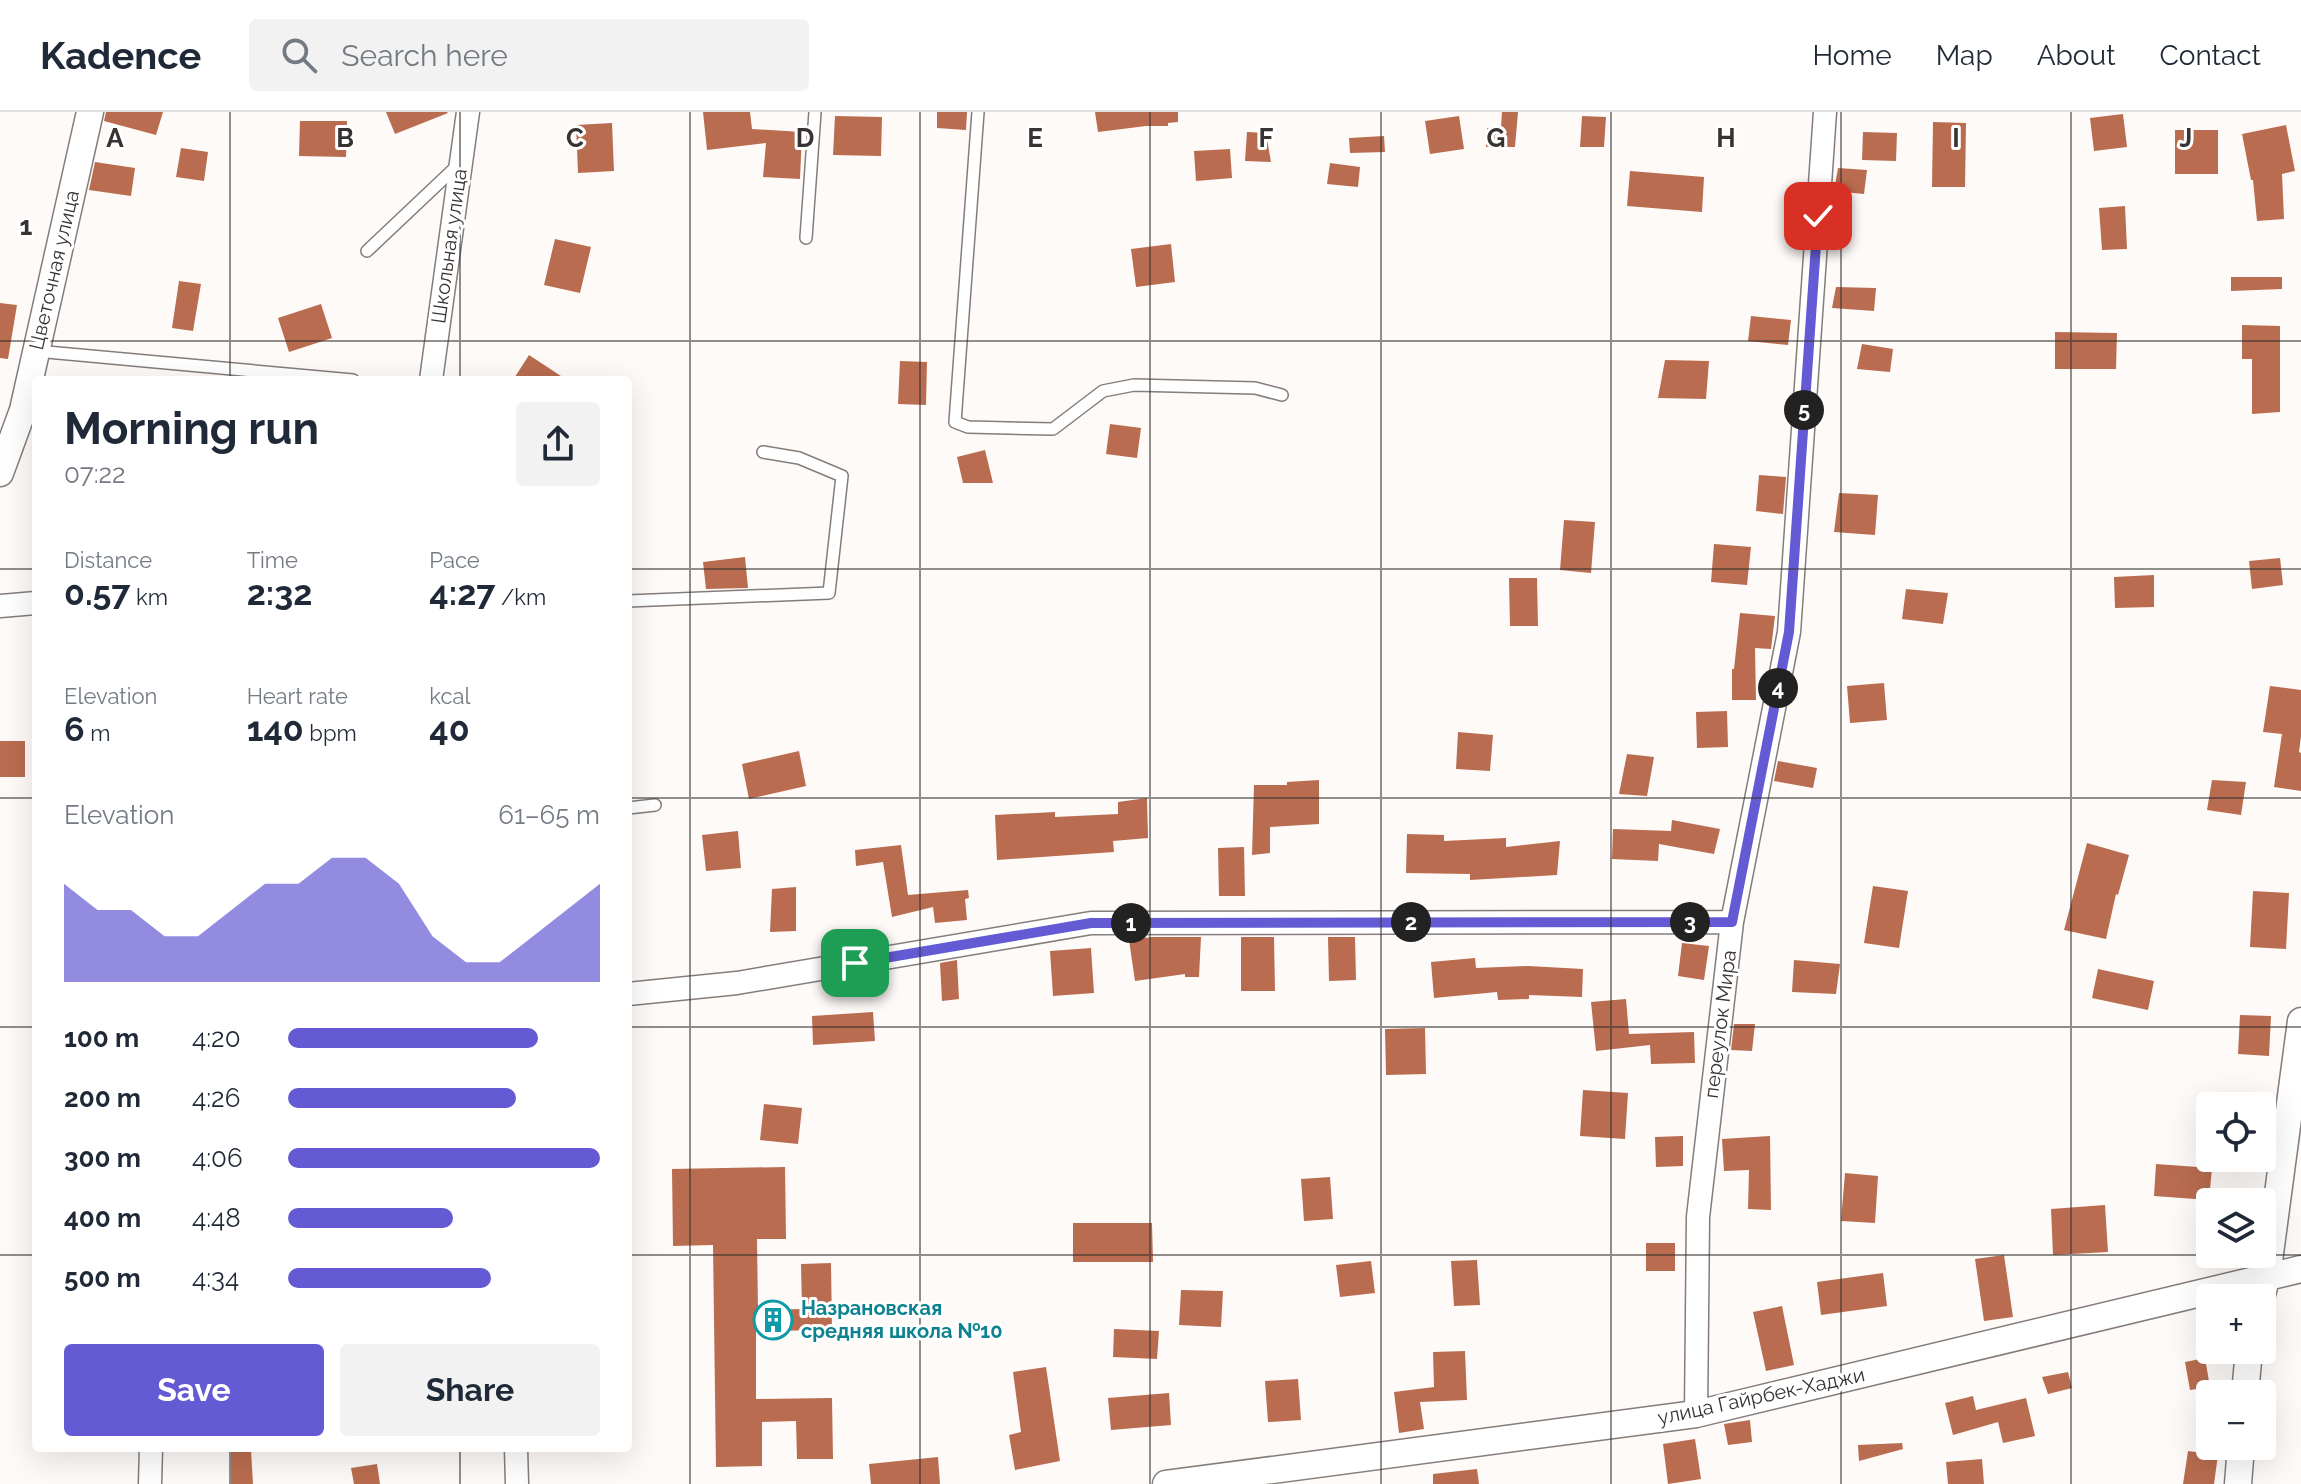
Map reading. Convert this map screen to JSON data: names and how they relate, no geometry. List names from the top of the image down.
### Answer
{
  "streets": {
    "street": [
      "Школьная улица",
      "Цветочная улица",
      "переулок Мира",
      "улица Гайрбек-Хаджи"
    ]
  },
  "crossings": [
    ["переулок Мира", "улица Гайрбек-Хаджи"]
  ],
  "places": {
    "building": ["Назрановская средняя школа №10"]
  },
  "page": {
    "header": "Kadence",
    "search": "Search here",
    "nav": [
      "Home",
      "Map",
      "About",
      "Contact"
    ],
    "heading": ["Morning run", "07:22"],
    "pins": [
      "5",
      "4",
      "2",
      "3",
      "1"
    ],
    "stats": [
      ["Distance", "0.57 km"],
      ["Time", "2:32"],
      ["Pace", "4:27 /km"],
      ["Elevation", "6 m"],
      ["Heart rate", "140 bpm"],
      ["kcal", "40"]
    ],
    "chart": ["Elevation", "61–65 m"],
    "list": [
      {
        "name": "100 m",
        "note": "4:20"
      },
      {
        "name": "200 m",
        "note": "4:26"
      },
      {
        "name": "300 m",
        "note": "4:06"
      },
      {
        "name": "400 m",
        "note": "4:48"
      },
      {
        "name": "500 m",
        "note": "4:34"
      }
    ],
    "map_buttons": ["+", "−"],
    "buttons": ["Save", "Share"]
  },
  "grid": {
    "columns": [
      "A",
      "B",
      "C",
      "D",
      "E",
      "F",
      "G",
      "H",
      "I",
      "J"
    ],
    "rows": ["1"]
  }
}
